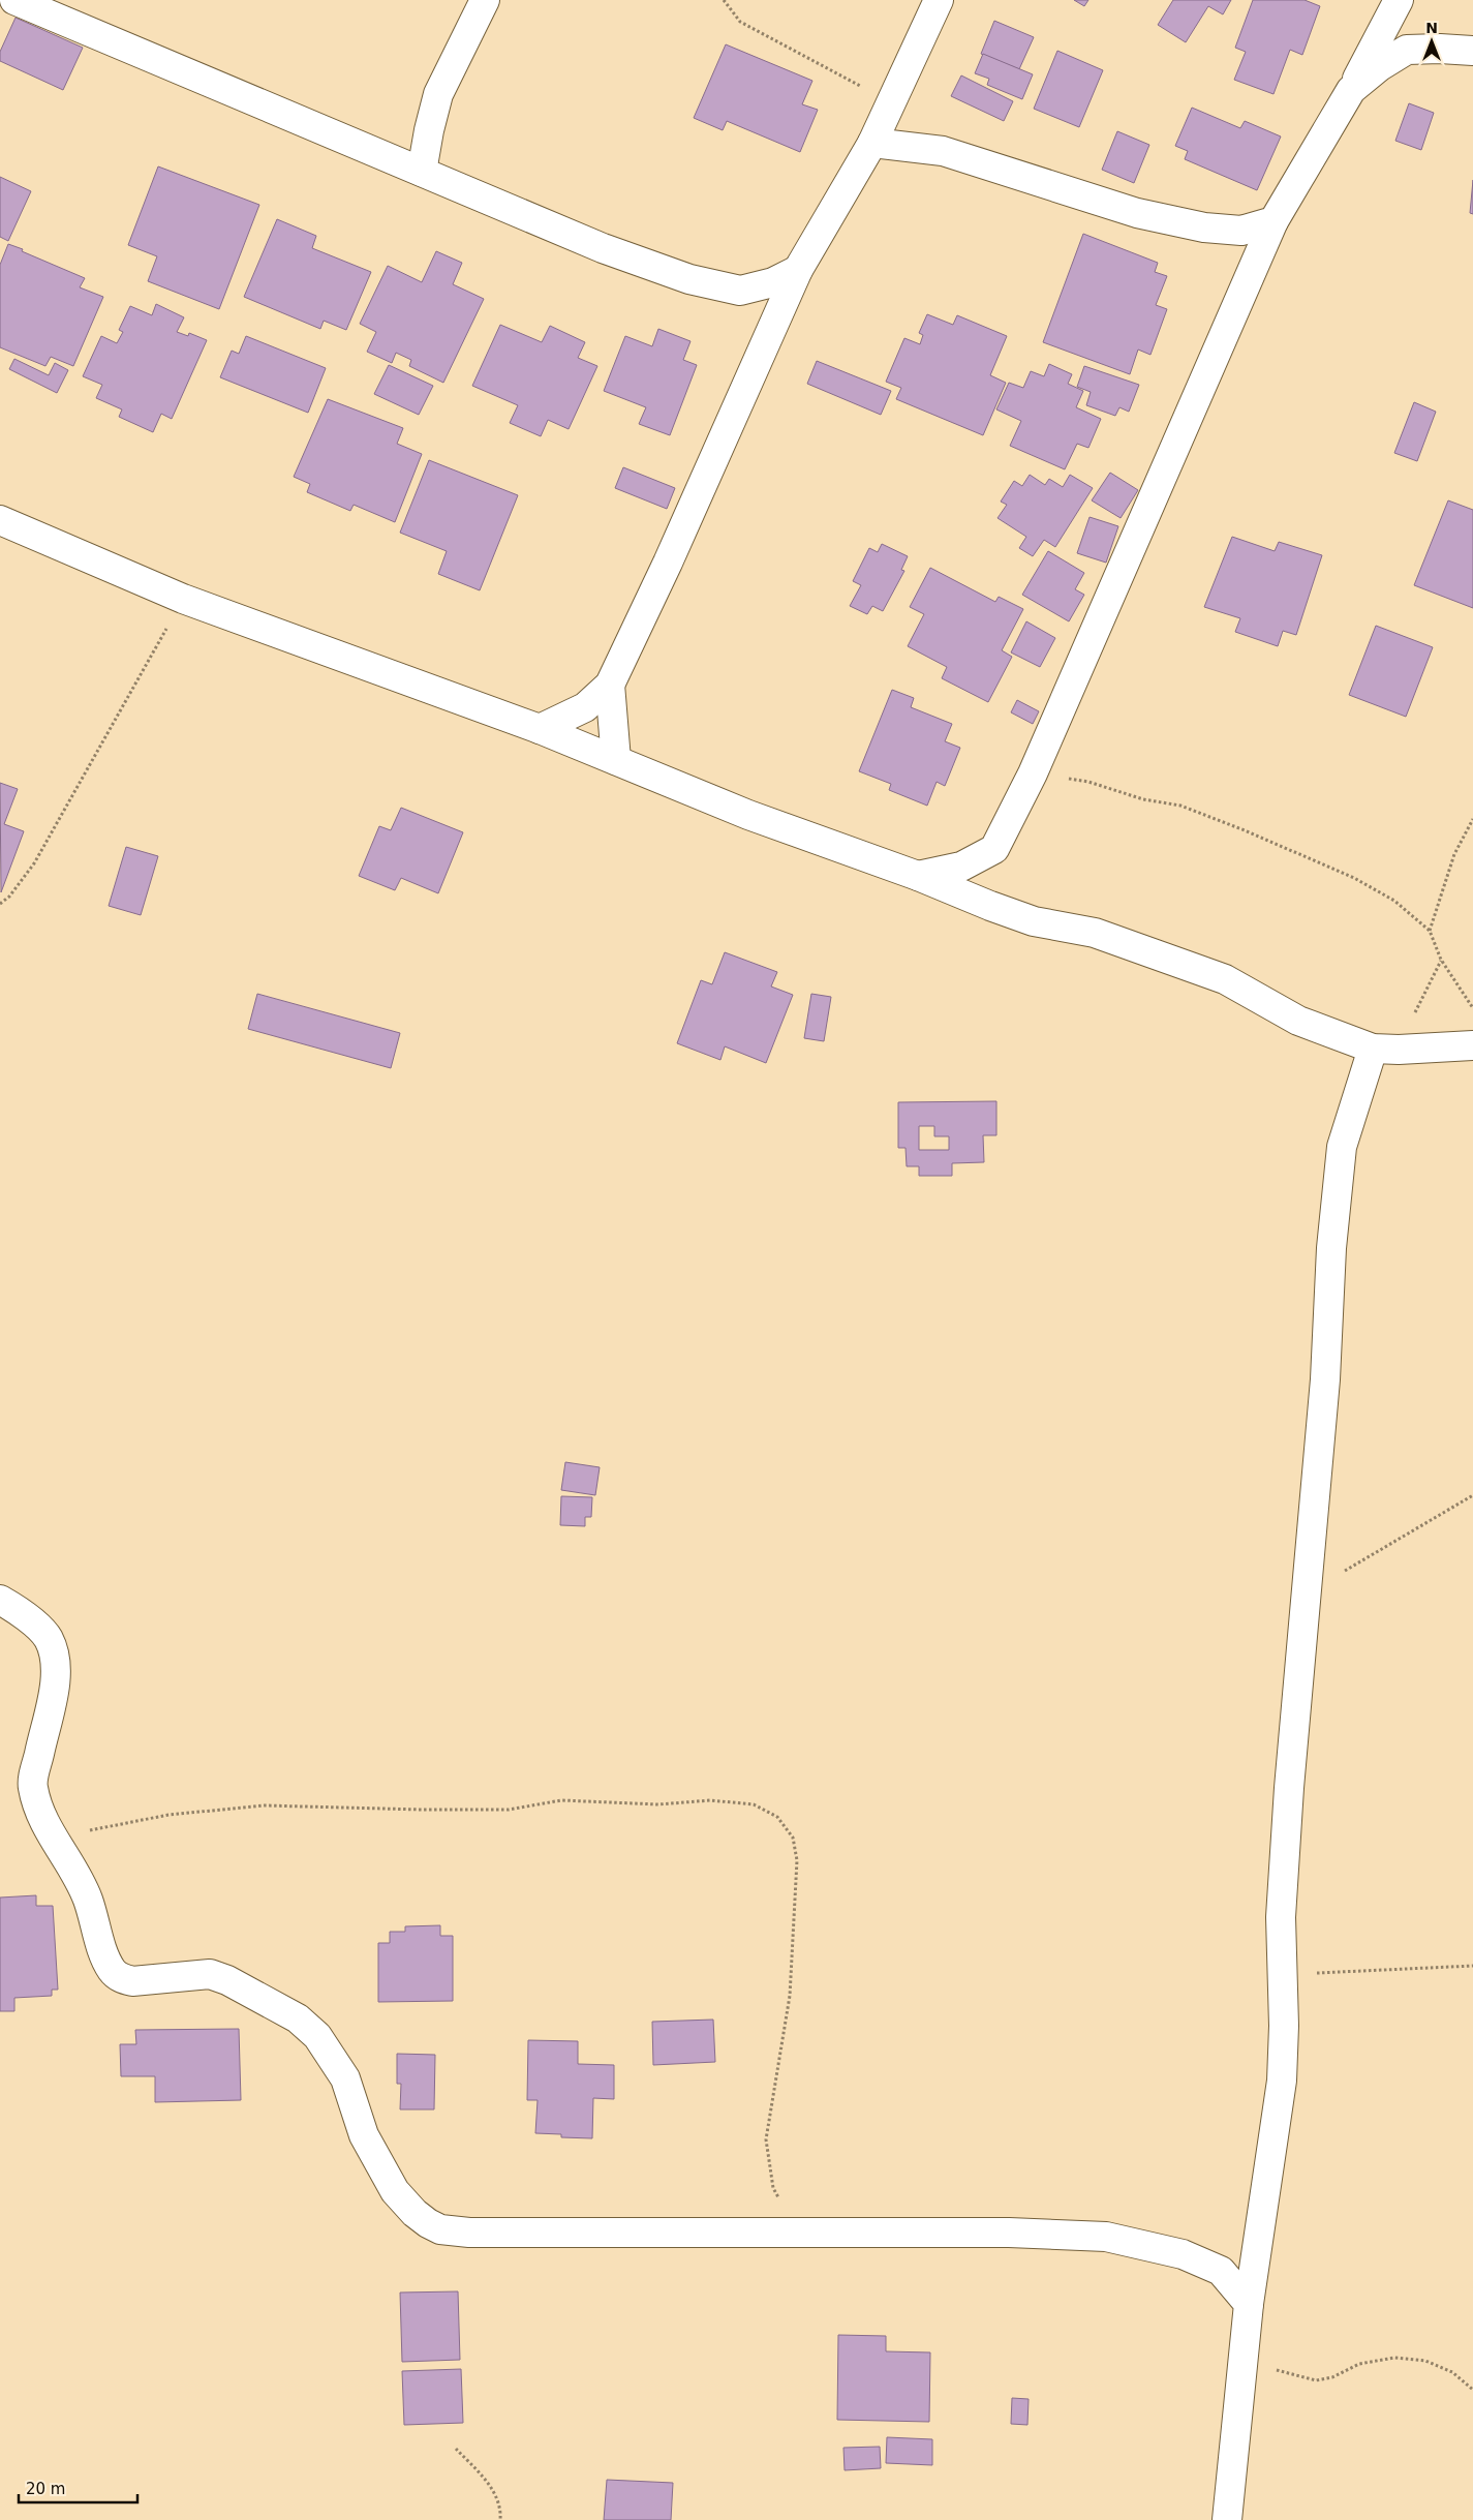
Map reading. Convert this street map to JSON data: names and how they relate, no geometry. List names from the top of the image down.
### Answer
{
  "scale_bar": "20 m",
  "north": "top"
}
